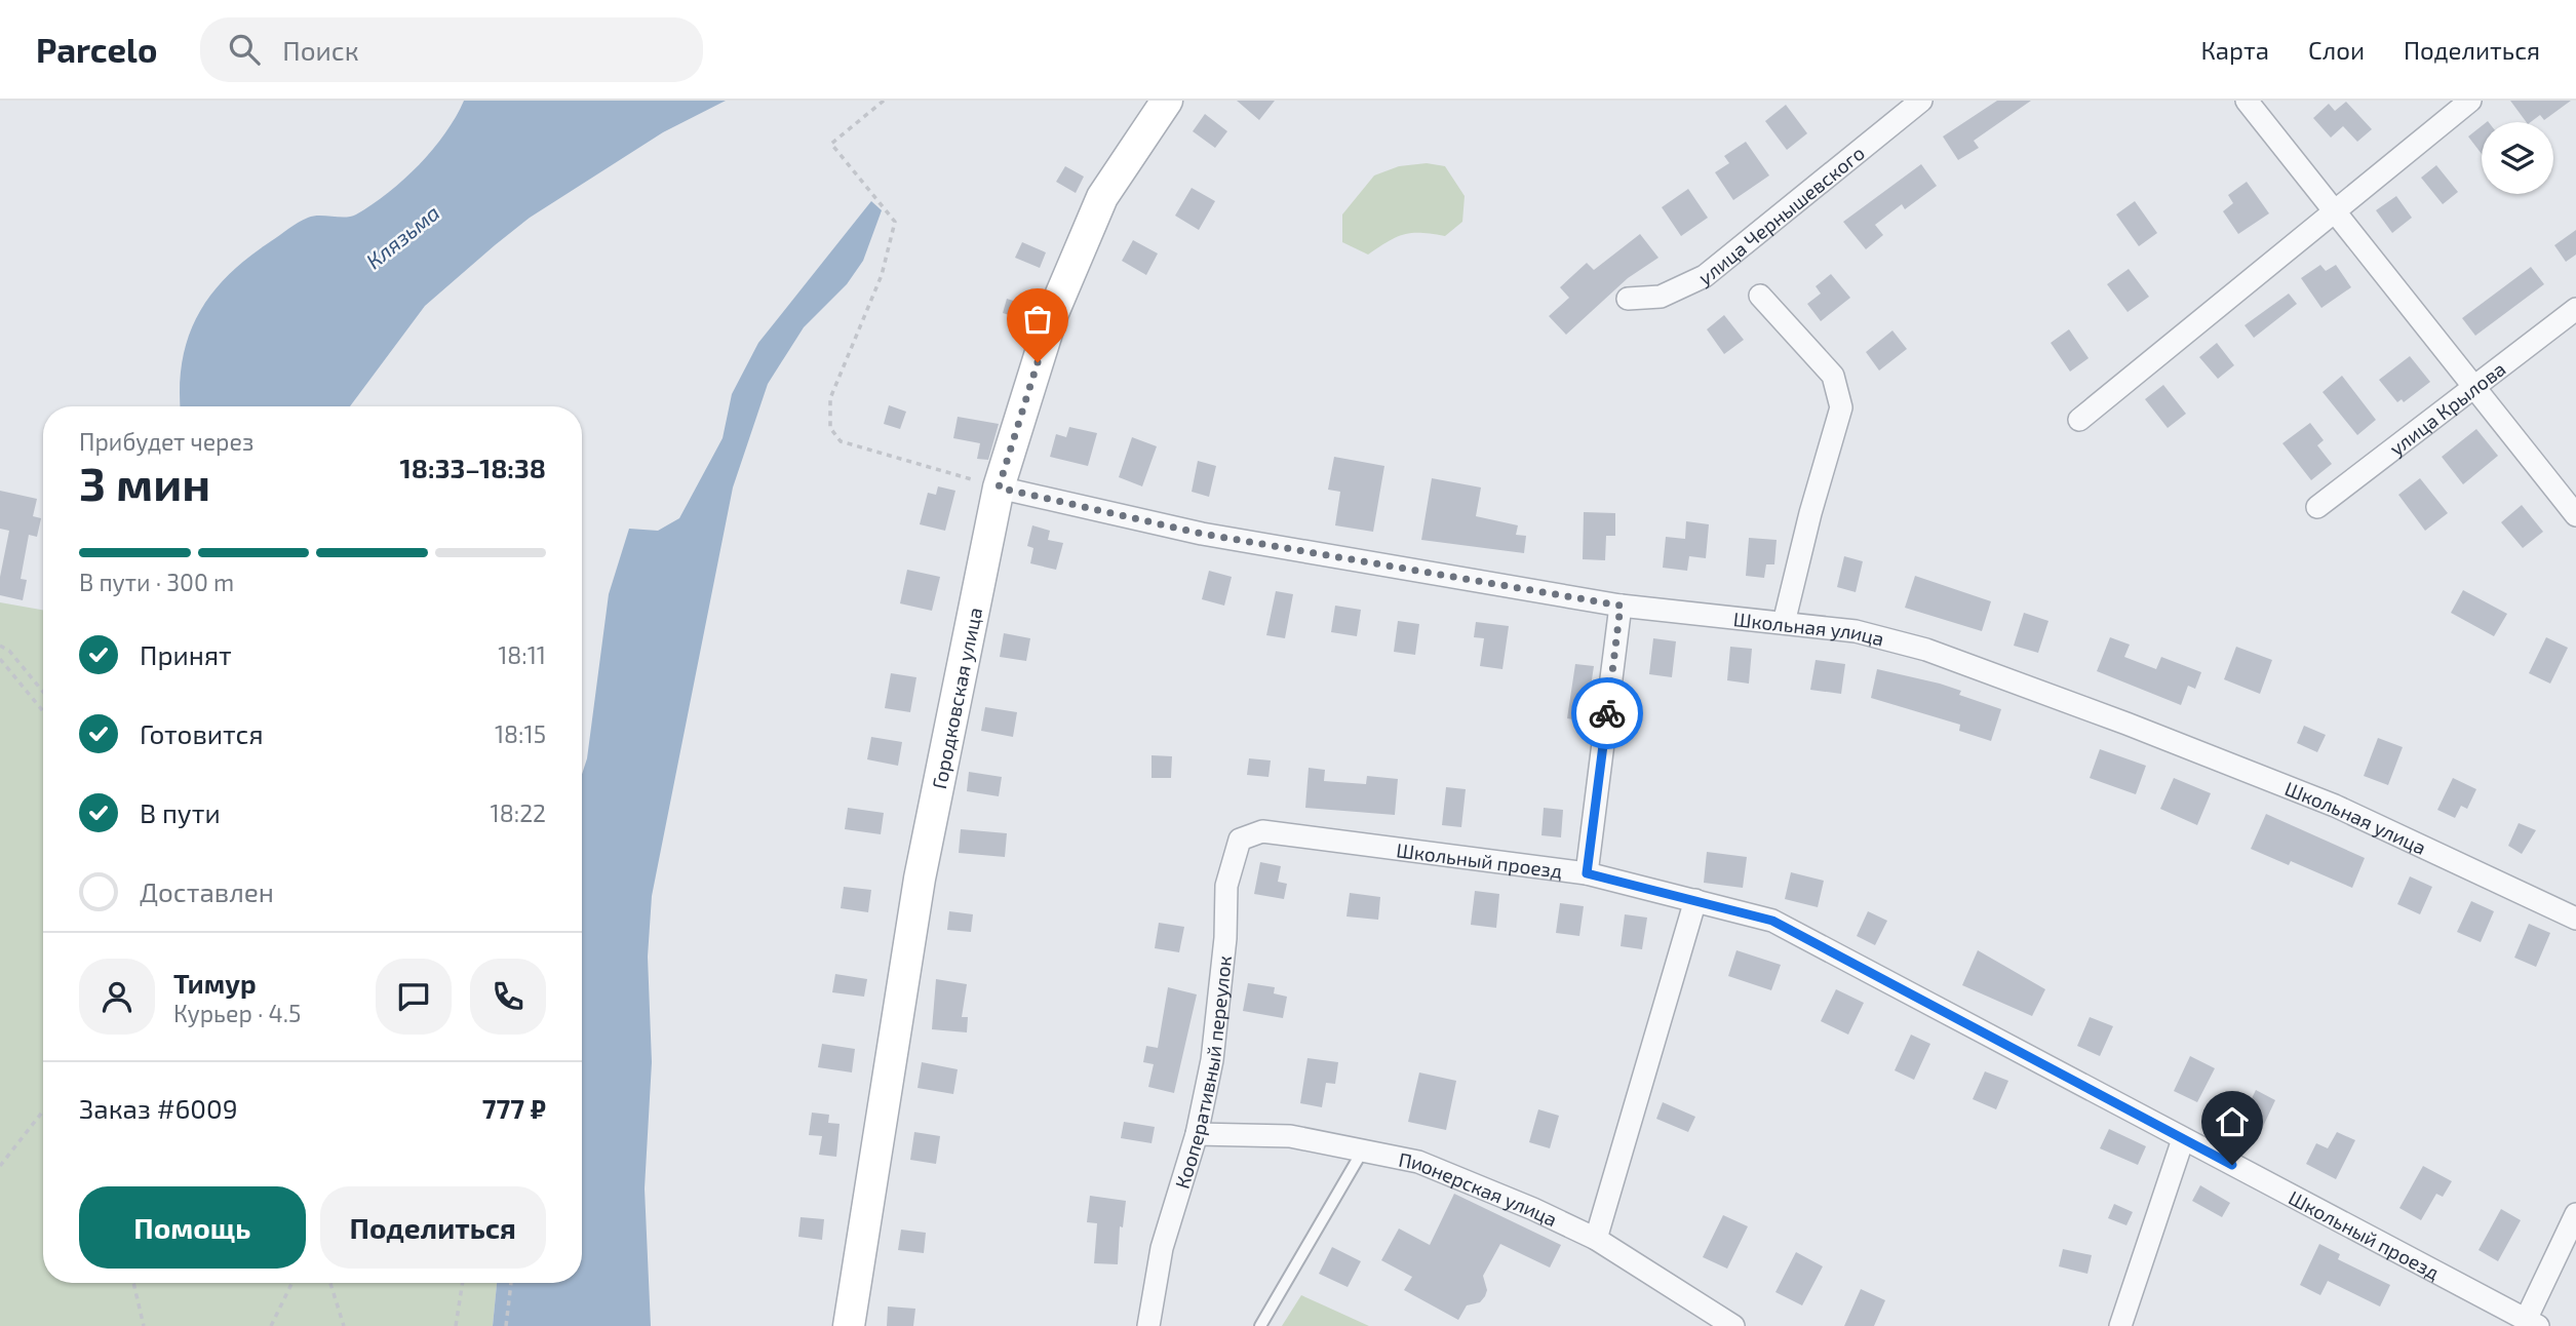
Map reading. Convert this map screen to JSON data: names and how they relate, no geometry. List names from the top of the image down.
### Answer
{
  "streets": {
    "main road": ["Городковская улица"],
    "street": [
      "улица Чернышевского",
      "улица Крылова",
      "Школьная улица",
      "Школьный проезд",
      "Кооперативный переулок",
      "Пионерская улица"
    ]
  },
  "crossings": [
    ["Школьная улица", "Городковская улица"],
    ["Школьный проезд", "Кооперативный переулок"],
    ["Кооперативный переулок", "Пионерская улица"]
  ],
  "water": ["Клязьма"],
  "page": {
    "header": "Parcelo",
    "search": "Поиск",
    "nav": ["Карта", "Слои", "Поделиться"],
    "heading": ["3 мин", "Прибудет через", "18:33–18:38"],
    "panel": [
      "Тимур",
      "Курьер · 4.5",
      "Заказ #6009",
      "777 ₽"
    ],
    "bar": "В пути · 300 m",
    "list": [
      ["Принят", "18:11"],
      ["Готовится", "18:15"],
      ["В пути", "18:22"],
      "Доставлен"
    ],
    "buttons": ["Помощь", "Поделиться"]
  }
}
